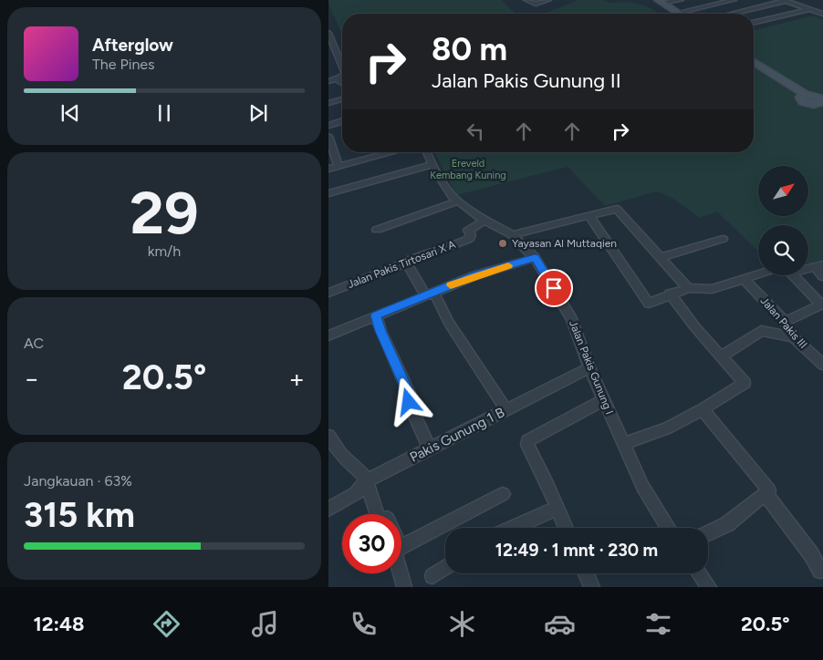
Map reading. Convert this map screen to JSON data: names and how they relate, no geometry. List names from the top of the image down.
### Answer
{
  "streets": {
    "street": [
      "Jalan Pakis Tirtosari X A",
      "Jalan Pakis III",
      "Jalan Pakis Gunung I",
      "Pakis Gunung 1 B"
    ]
  },
  "crossings": [
    ["Jalan Pakis Tirtosari X A", "Jalan Pakis Gunung I"],
    ["Jalan Pakis Gunung I", "Pakis Gunung 1 B"]
  ],
  "parks": ["Ereveld Kembang Kuning"],
  "places": ["Yayasan Al Muttaqien"],
  "north": "top right",
  "page": {
    "turn": ["80 m", "Jalan Pakis Gunung II"],
    "song": ["Afterglow", "The Pines"],
    "tile": [
      ["29", "km/h"],
      "AC",
      ["Jangkauan · 63%", "315 km"]
    ],
    "heat": ["−", "20.5°", "+"],
    "limit": "30",
    "trip": "12:49 · 1 mnt · 230 m",
    "tabs": ["12:48", "20.5°"]
  }
}
